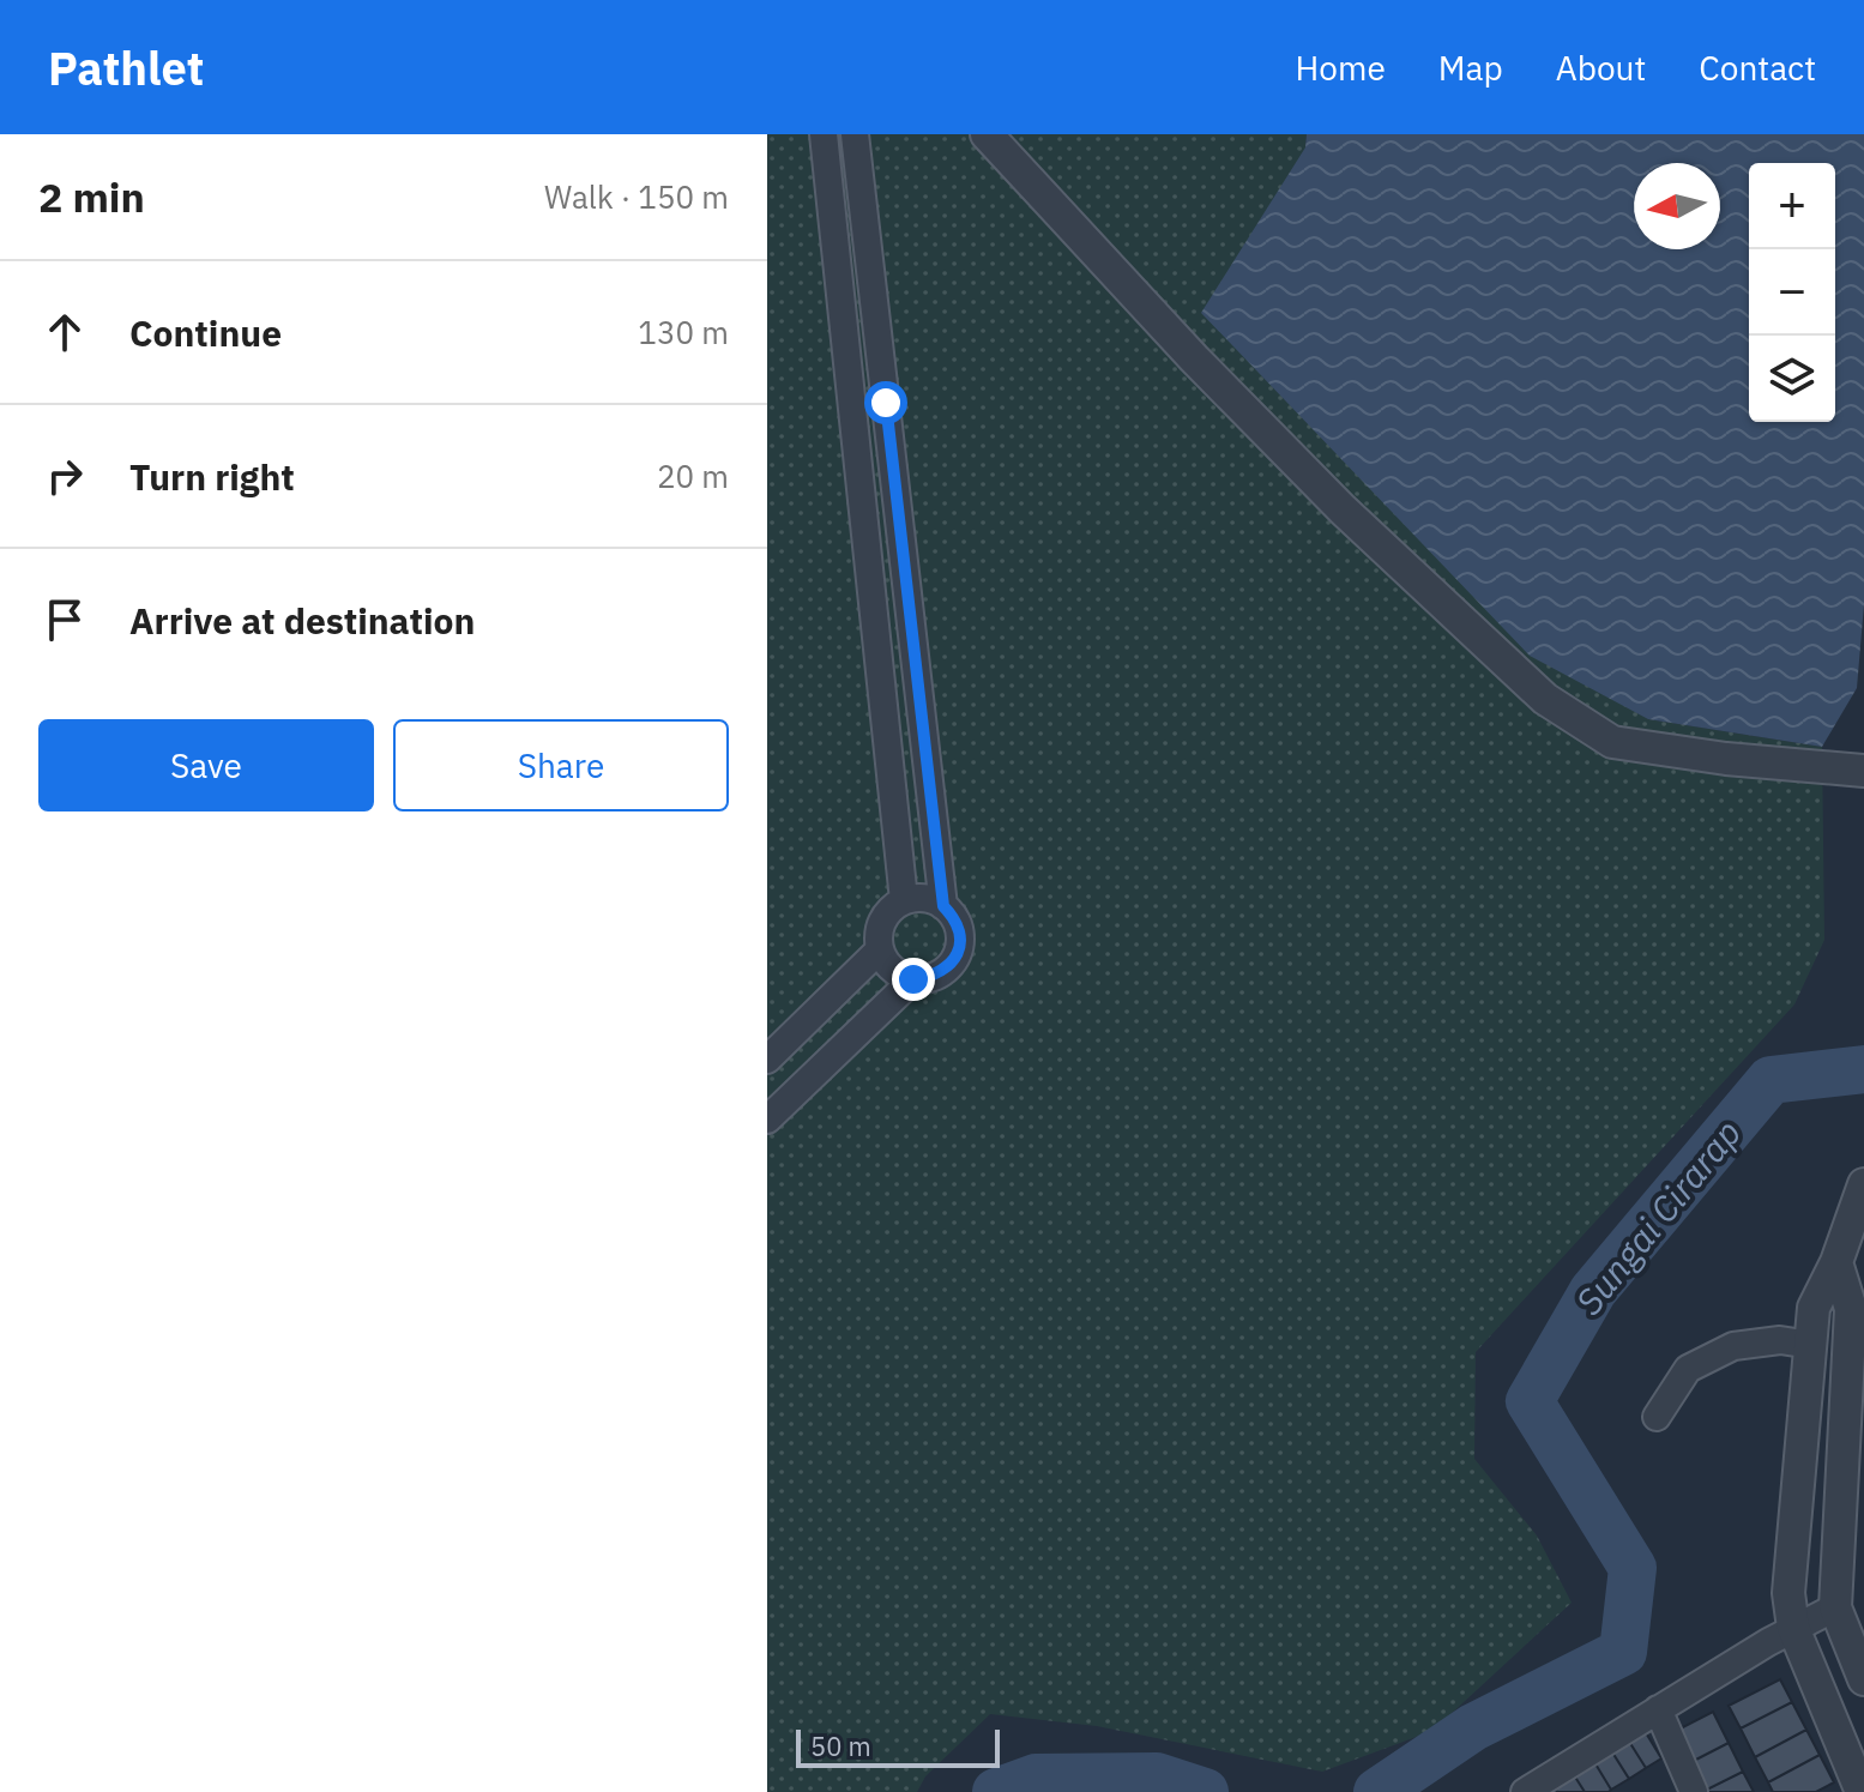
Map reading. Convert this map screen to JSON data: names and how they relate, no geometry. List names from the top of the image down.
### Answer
{
  "water": ["Sungai Cirarap"],
  "scale_bar": "50 m",
  "north": "left",
  "page": {
    "header": "Pathlet",
    "nav": [
      "Home",
      "Map",
      "About",
      "Contact"
    ],
    "heading": ["2 min", "Walk · 150 m"],
    "map_buttons": ["+", "−"],
    "list": [
      ["Continue", "130 m"],
      ["Turn right", "20 m"],
      "Arrive at destination"
    ],
    "buttons": ["Save", "Share"],
    "scale": "50 m"
  }
}
